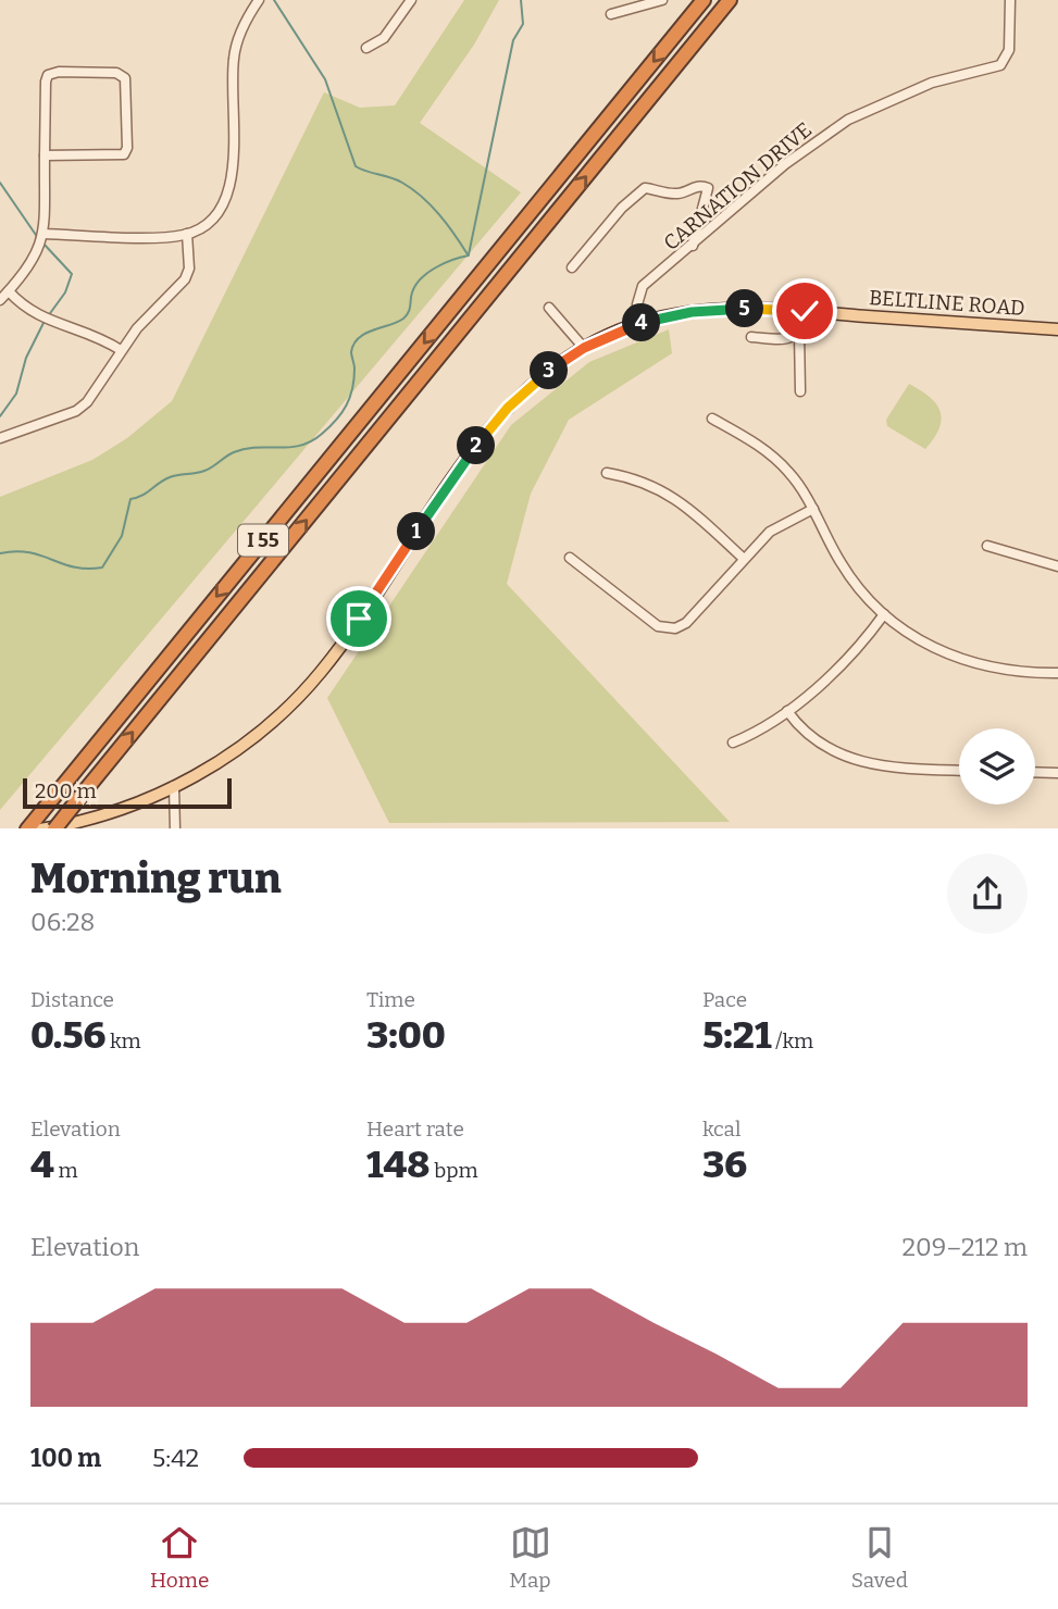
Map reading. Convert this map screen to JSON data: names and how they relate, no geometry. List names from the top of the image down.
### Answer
{
  "streets": {
    "highway": ["I 55"],
    "main road": ["BELTLINE ROAD"],
    "street": ["CARNATION DRIVE"]
  },
  "crossings": [
    ["CARNATION DRIVE", "BELTLINE ROAD"]
  ],
  "scale_bar": "200 m",
  "page": {
    "pins": [
      "5",
      "4",
      "3",
      "2",
      "1"
    ],
    "scale": "200 m",
    "heading": ["Morning run", "06:28"],
    "stats": [
      ["Distance", "0.56 km"],
      ["Time", "3:00"],
      ["Pace", "5:21 /km"],
      ["Elevation", "4 m"],
      ["Heart rate", "148 bpm"],
      ["kcal", "36"]
    ],
    "chart": ["Elevation", "209–212 m"],
    "list": [
      {
        "name": "100 m",
        "note": "5:42"
      }
    ],
    "tabs": ["Home", "Map", "Saved"]
  }
}
